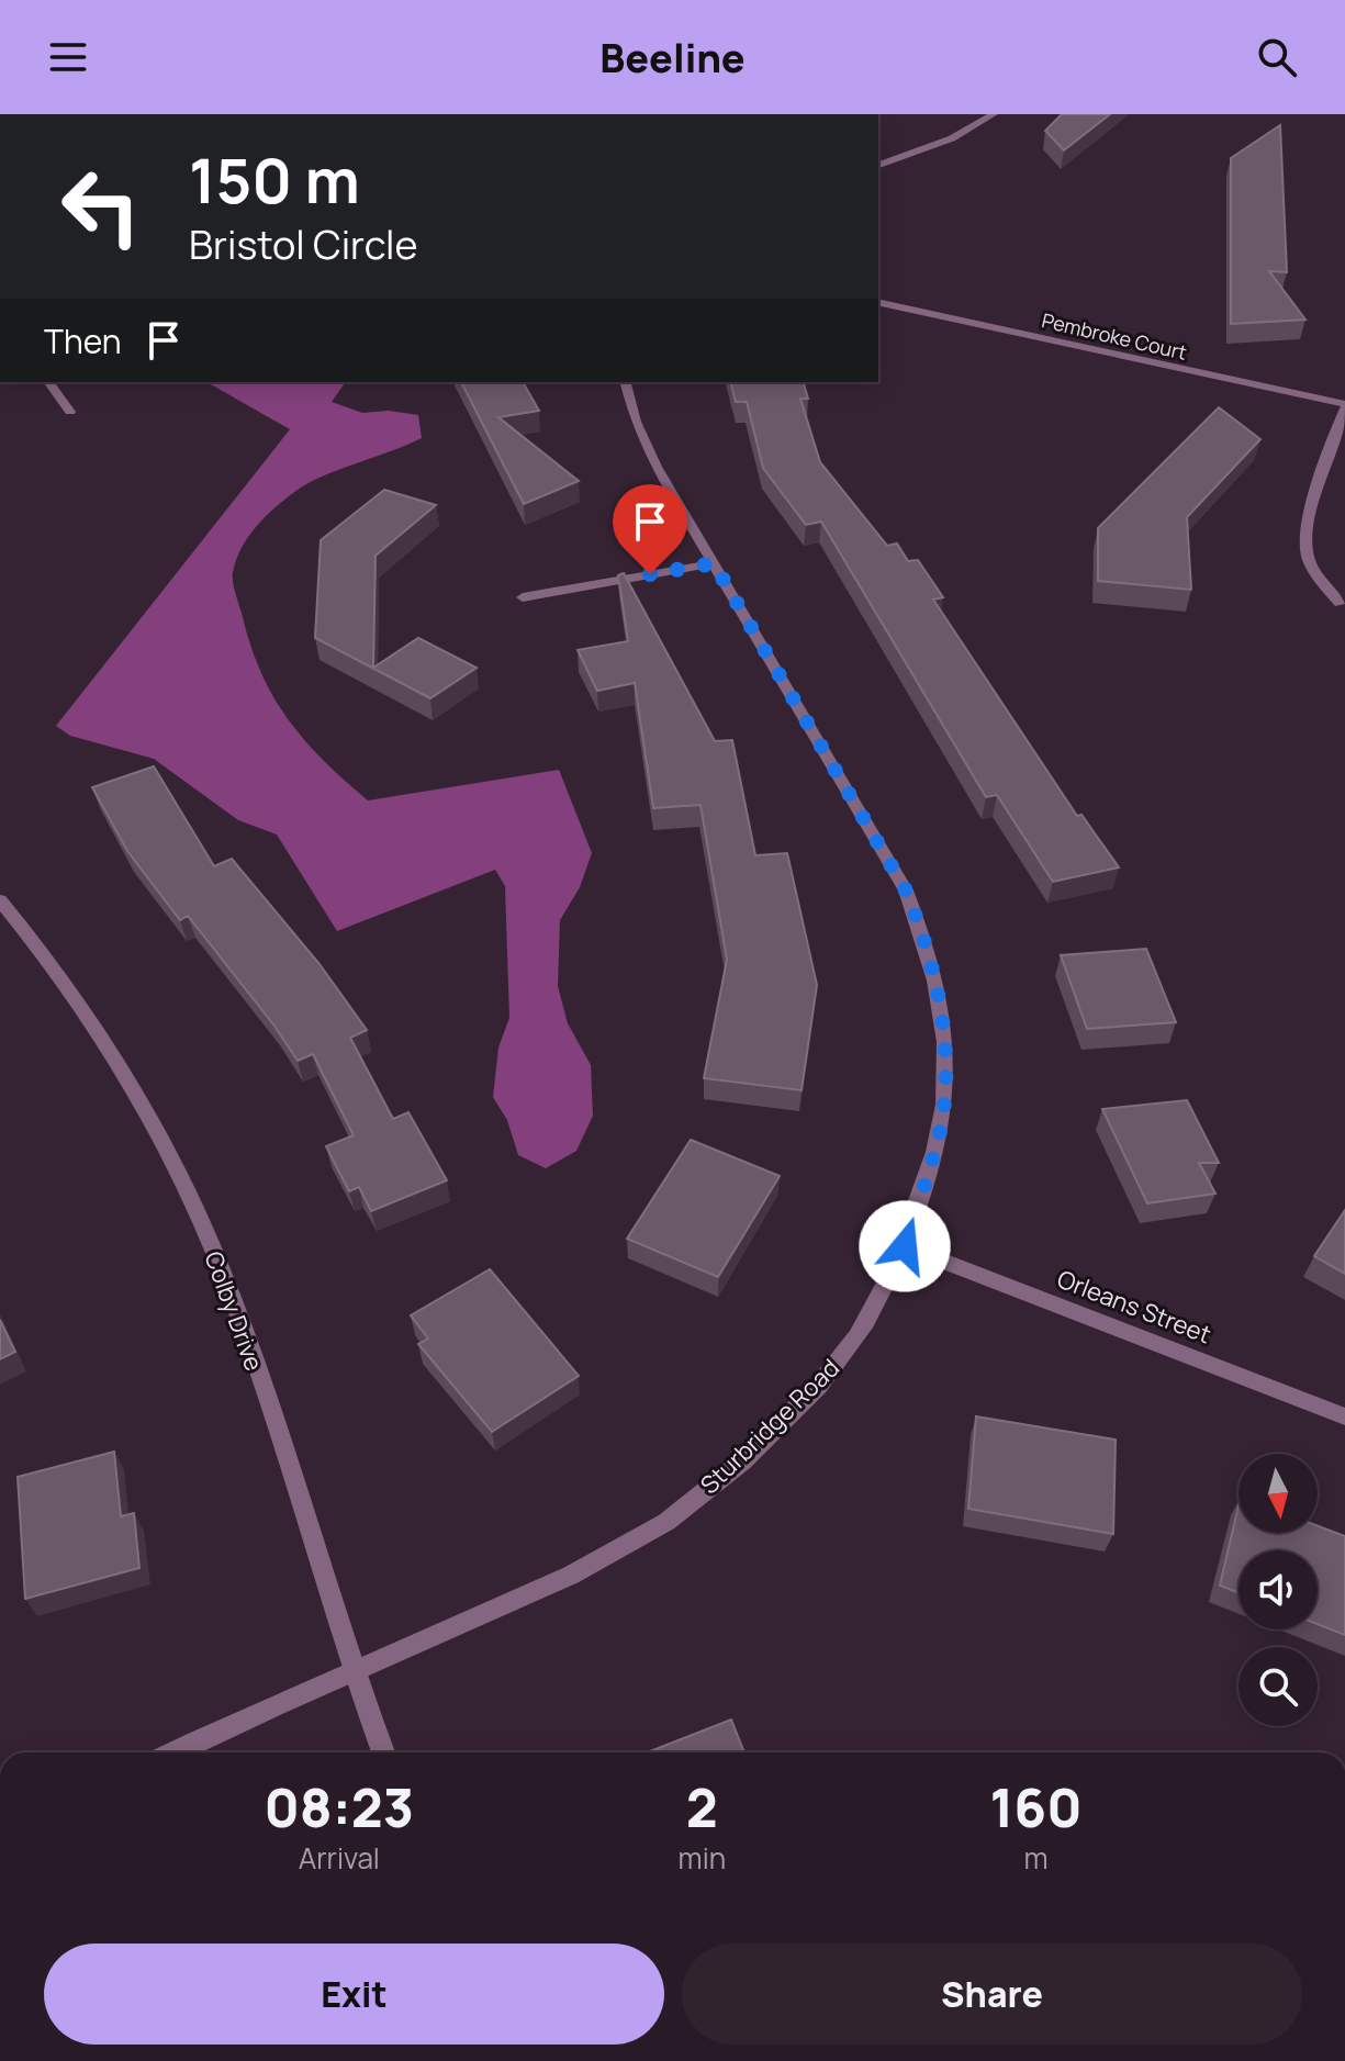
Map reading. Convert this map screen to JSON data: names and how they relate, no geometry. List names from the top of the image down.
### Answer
{
  "streets": {
    "street": [
      "Pembroke Court",
      "Orleans Street",
      "Colby Drive",
      "Sturbridge Road"
    ]
  },
  "crossings": [
    ["Orleans Street", "Sturbridge Road"],
    ["Colby Drive", "Sturbridge Road"]
  ],
  "north": "bottom",
  "page": {
    "header": "Beeline",
    "turn": ["150 m", "Bristol Circle"],
    "then": "Then",
    "eta": [
      "08:23",
      "Arrival",
      "2",
      "min",
      "160",
      "m"
    ],
    "buttons": ["Exit", "Share"]
  }
}
